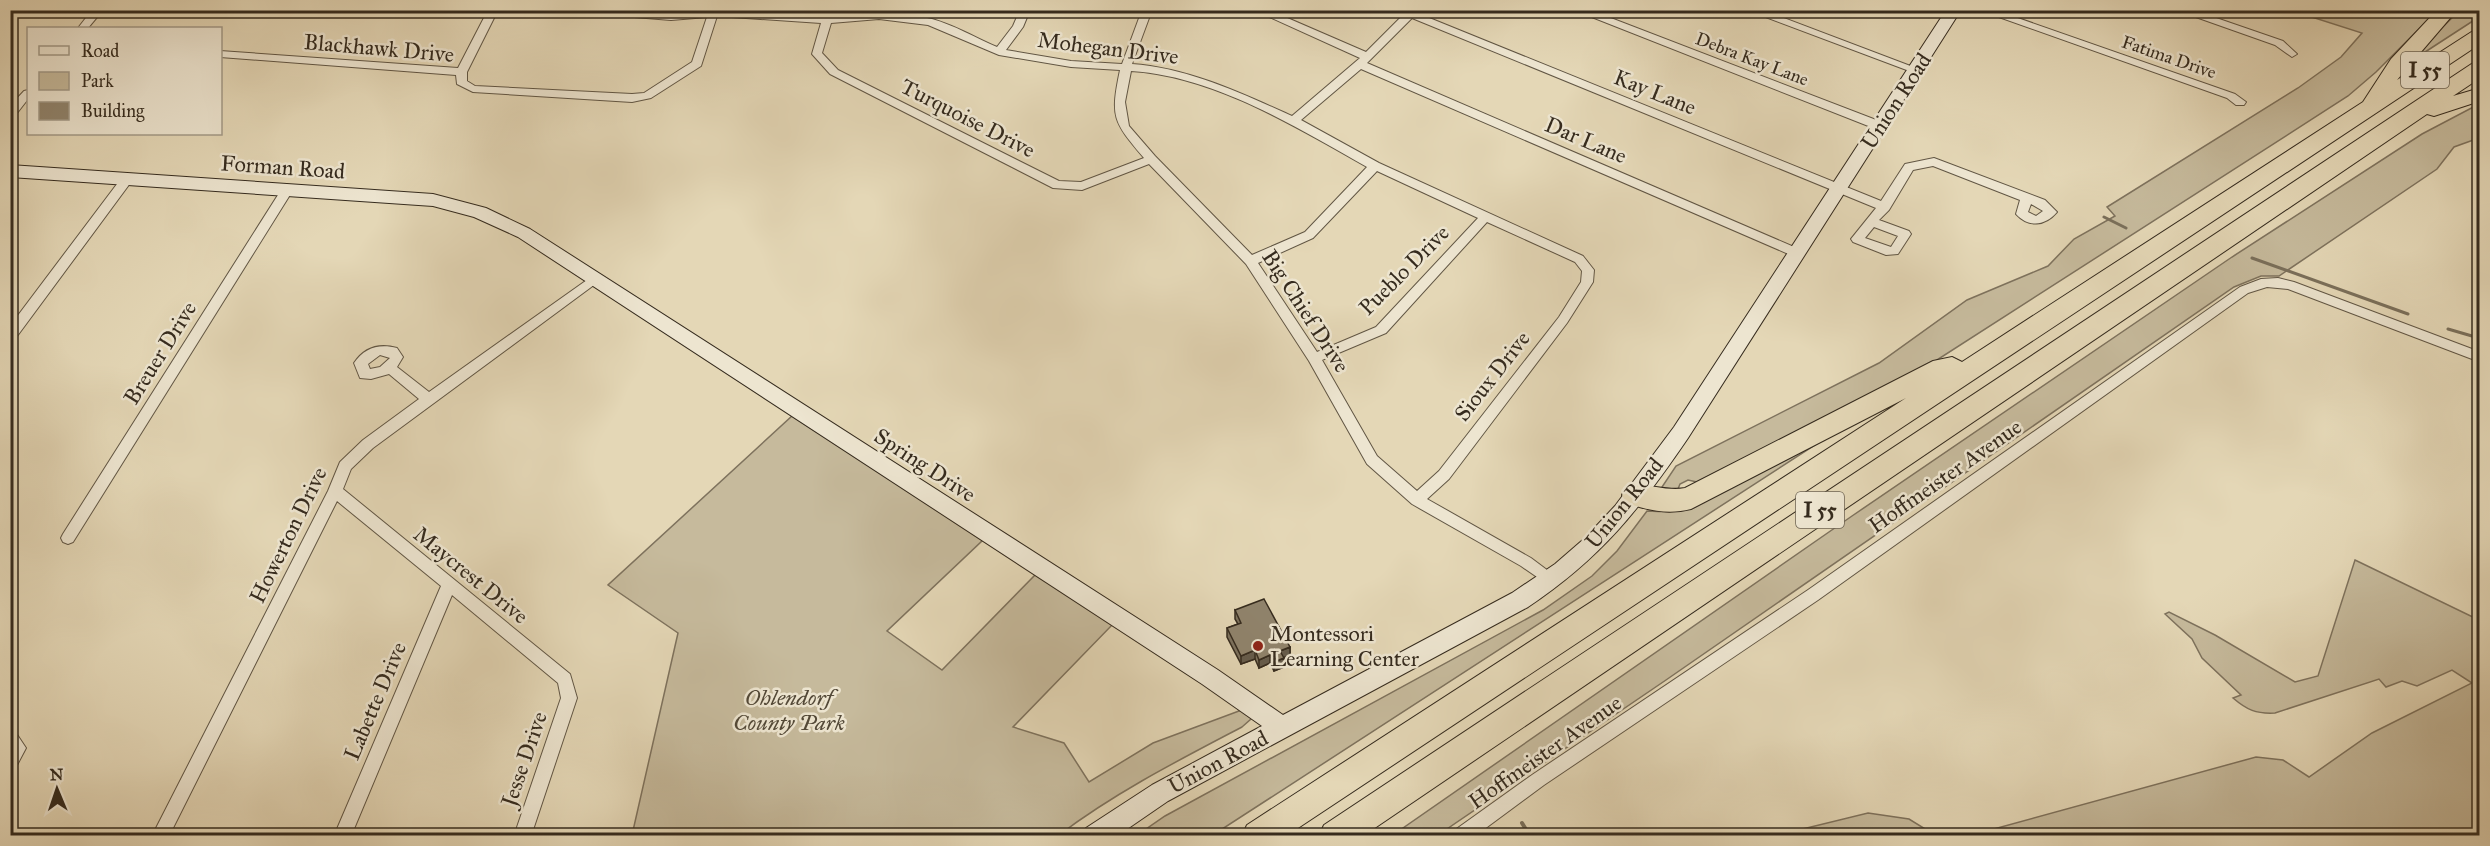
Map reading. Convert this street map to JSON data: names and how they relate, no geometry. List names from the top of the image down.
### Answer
{
  "streets": {
    "highway": ["I 55"],
    "street": [
      "Blackhawk Drive",
      "Mohegan Drive",
      "Fatima Drive",
      "Debra Kay Lane",
      "Kay Lane",
      "Union Road",
      "Turquoise Drive",
      "Dar Lane",
      "Forman Road",
      "Pueblo Drive",
      "Big Chief Drive",
      "Breuer Drive",
      "Sioux Drive",
      "Spring Drive",
      "Hoffmeister Avenue",
      "Howerton Drive",
      "Maycrest Drive",
      "Labette Drive",
      "Jesse Drive"
    ]
  },
  "crossings": [
    ["Blackhawk Drive", "Mohegan Drive"],
    ["Mohegan Drive", "Turquoise Drive"],
    ["Mohegan Drive", "Pueblo Drive"],
    ["Mohegan Drive", "Big Chief Drive"],
    ["Mohegan Drive", "Sioux Drive"],
    ["Debra Kay Lane", "Union Road"],
    ["Kay Lane", "Union Road"],
    ["Union Road", "Dar Lane"],
    ["Union Road", "Big Chief Drive"],
    ["Union Road", "Spring Drive"],
    ["Turquoise Drive", "Big Chief Drive"],
    ["Forman Road", "Breuer Drive"],
    ["Forman Road", "Spring Drive"],
    ["Pueblo Drive", "Big Chief Drive"],
    ["Big Chief Drive", "Sioux Drive"],
    ["Spring Drive", "Howerton Drive"],
    ["Howerton Drive", "Maycrest Drive"],
    ["Maycrest Drive", "Labette Drive"],
    ["Maycrest Drive", "Jesse Drive"]
  ],
  "parks": ["Ohlendorf County Park"],
  "places": ["Montessori Learning Center"],
  "legend": ["Road", "Park", "Building"],
  "north": "top"
}
